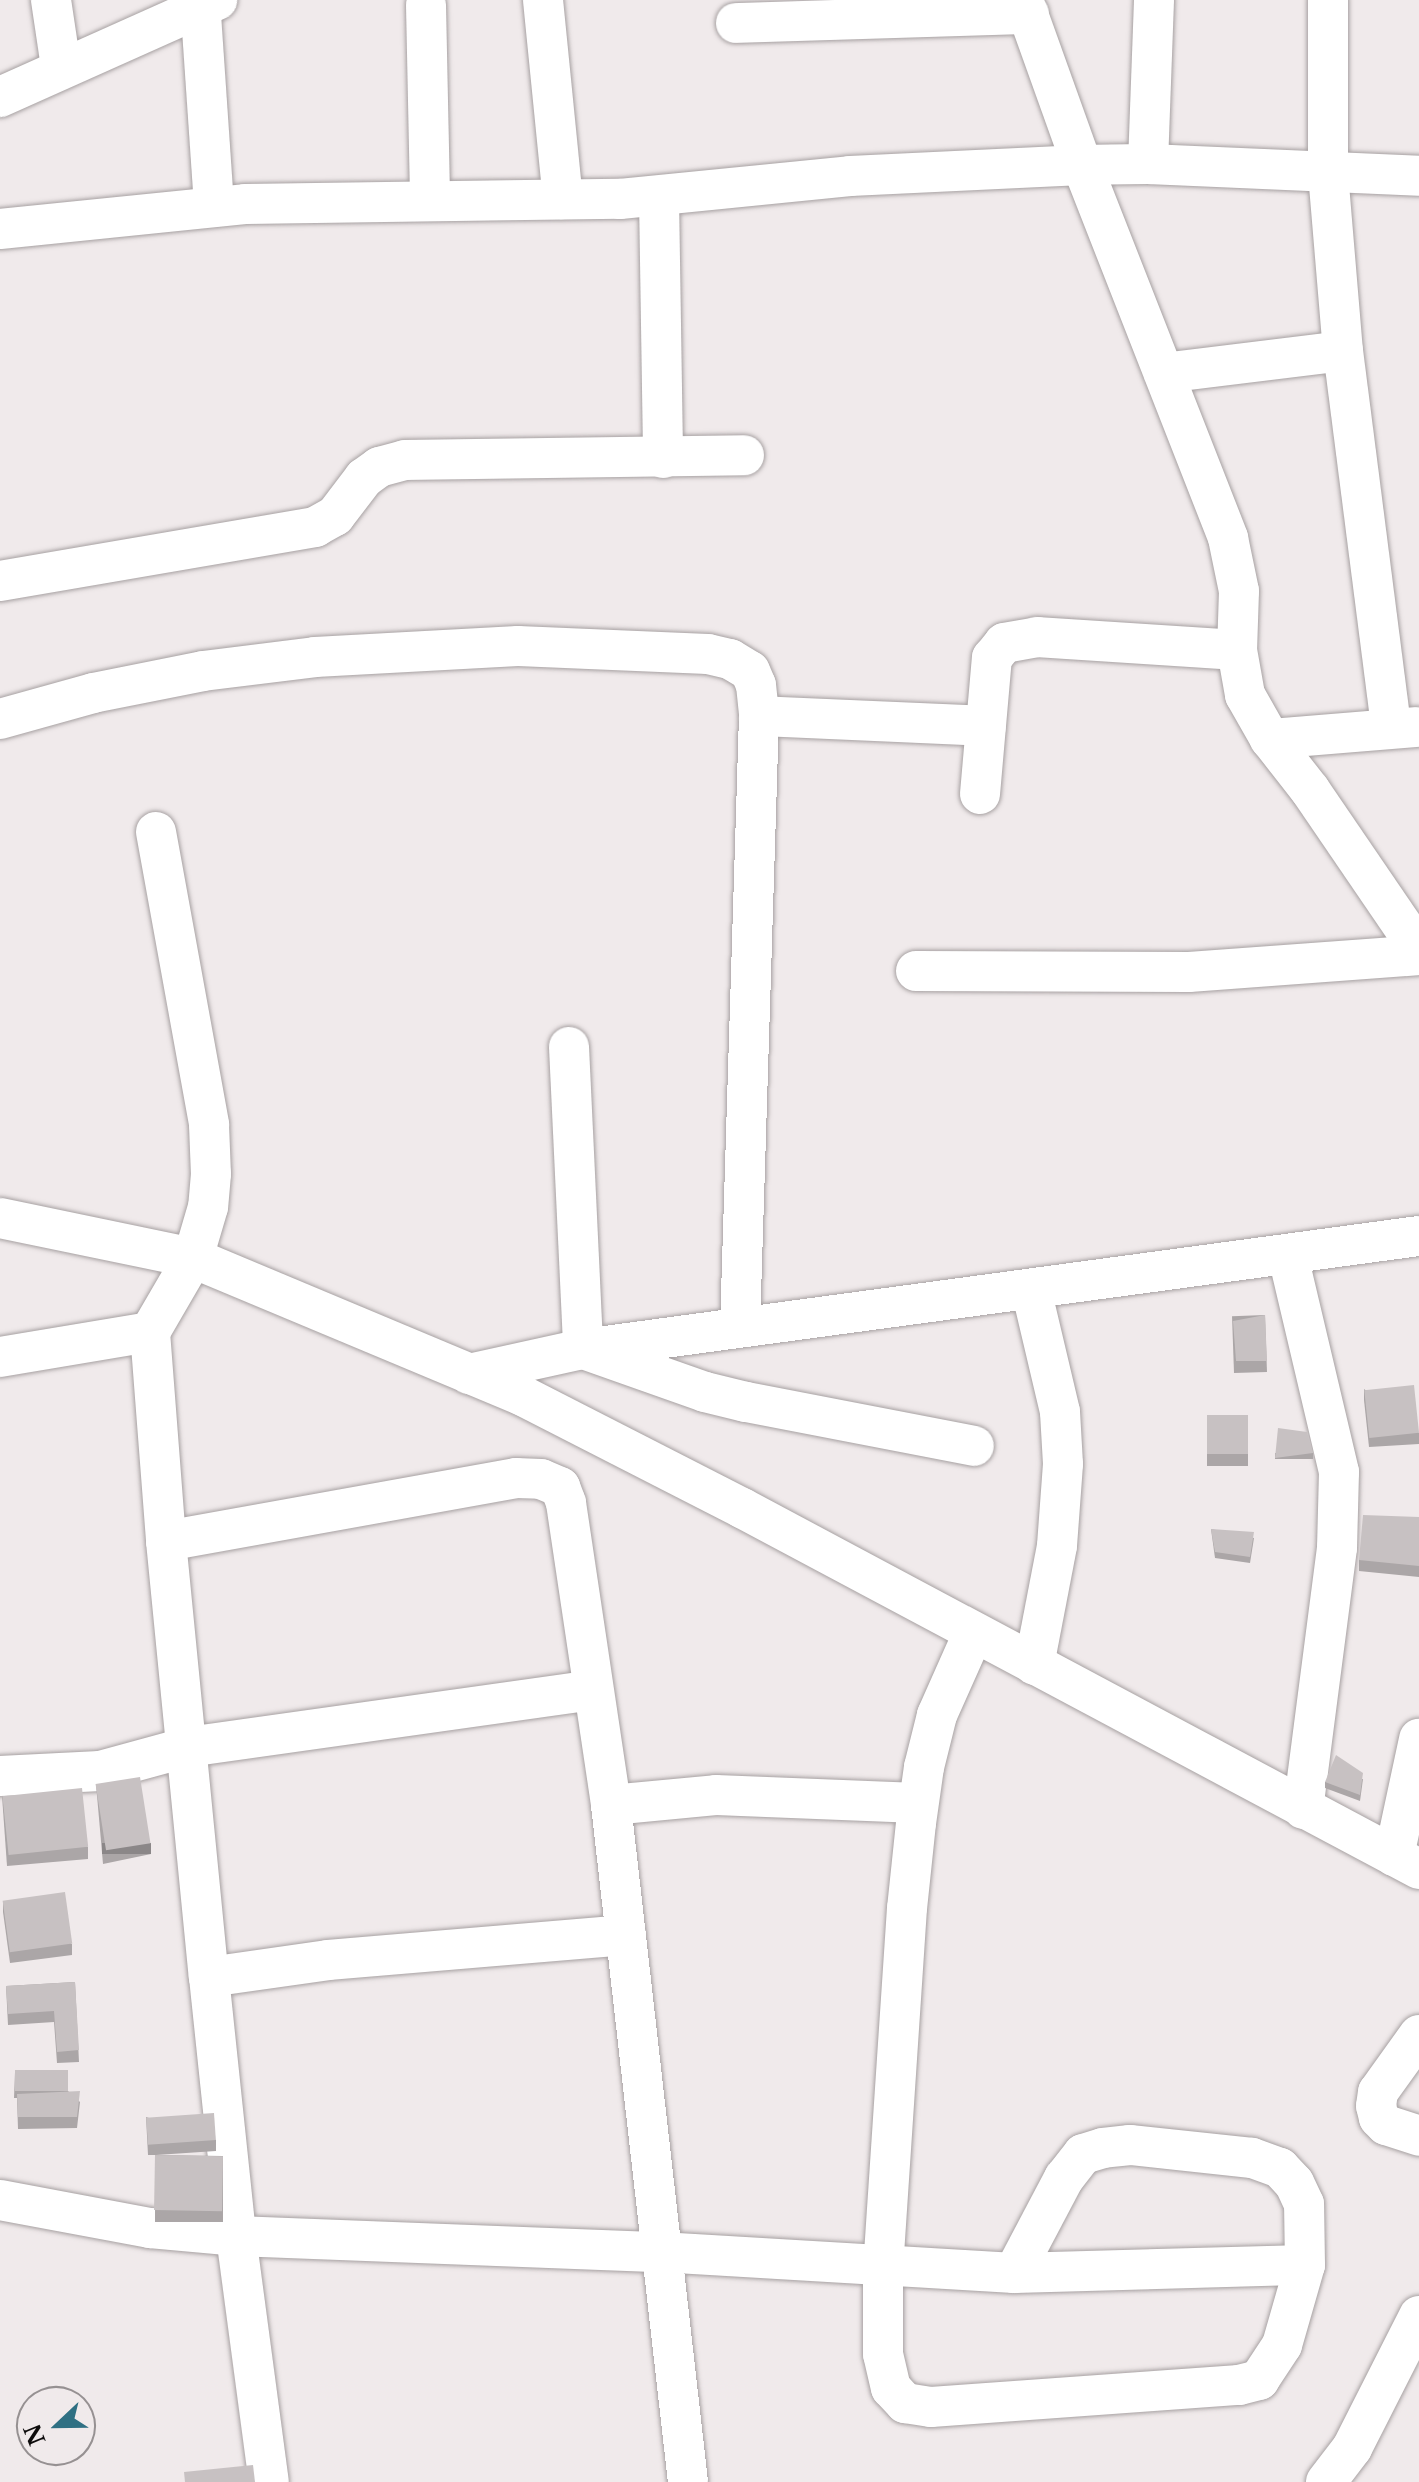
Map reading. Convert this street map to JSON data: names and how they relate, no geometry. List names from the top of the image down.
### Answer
{
  "north": "left"
}
